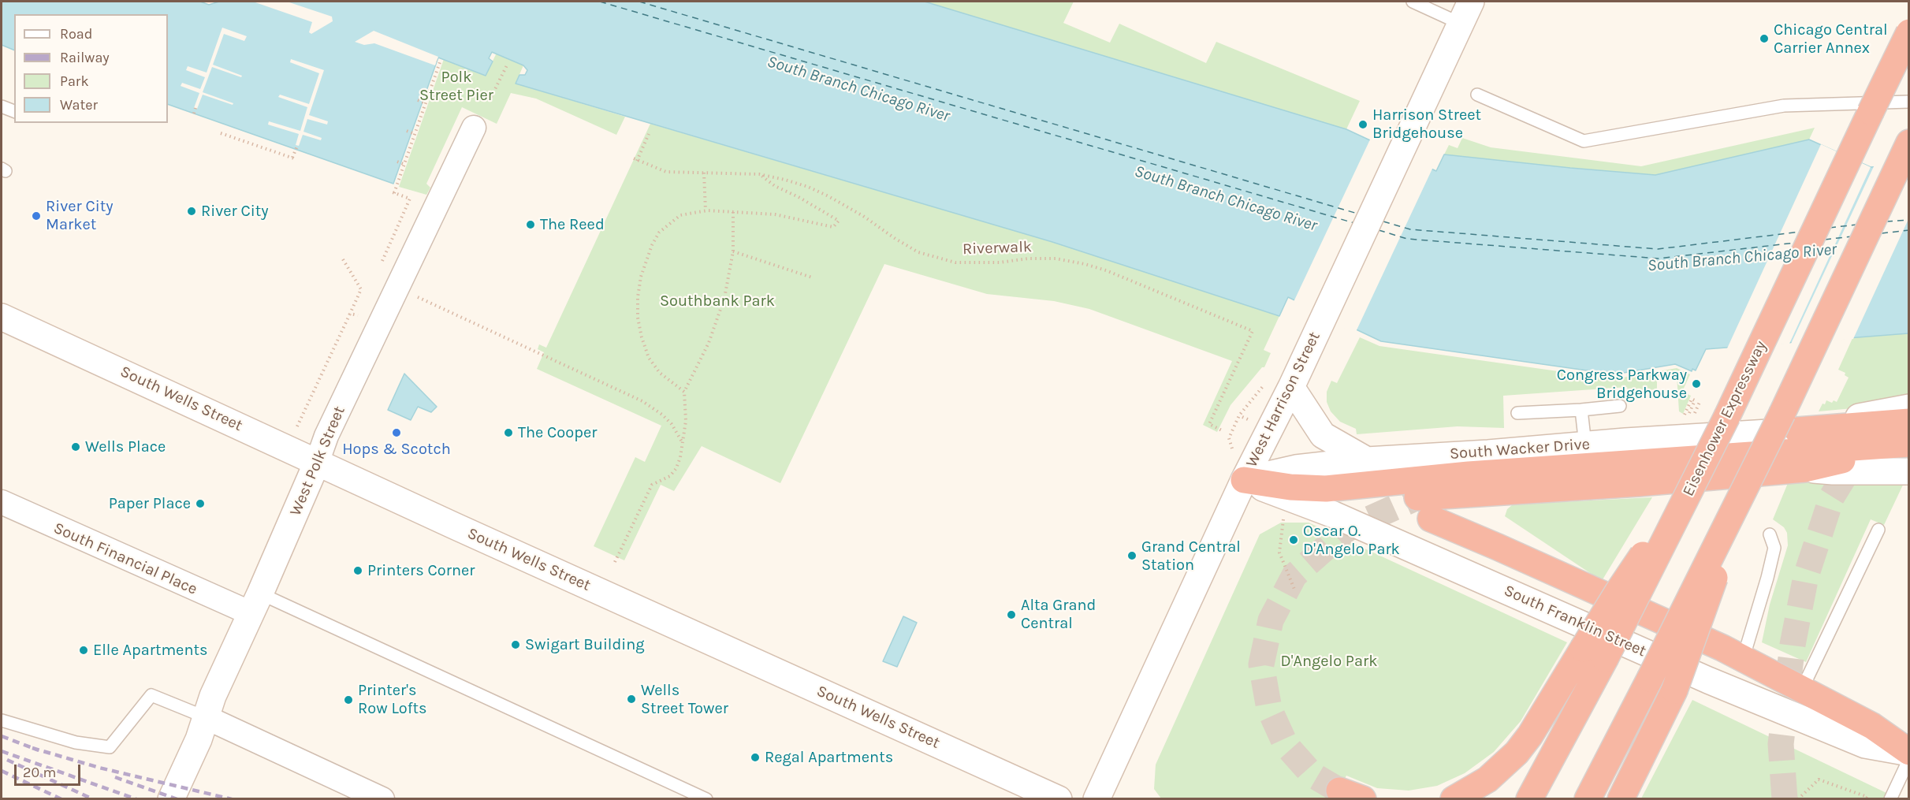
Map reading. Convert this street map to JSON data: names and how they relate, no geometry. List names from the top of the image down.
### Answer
{
  "streets": {
    "highway": ["Eisenhower Expressway"],
    "main road": [
      "South Wells Street",
      "West Harrison Street",
      "South Wacker Drive",
      "West Polk Street",
      "South Franklin Street"
    ],
    "street": ["South Financial Place"],
    "path": ["Riverwalk"]
  },
  "crossings": [
    ["South Wells Street", "West Polk Street"],
    ["West Harrison Street", "South Wacker Drive"],
    ["West Harrison Street", "South Franklin Street"],
    ["South Wacker Drive", "South Franklin Street"],
    ["West Polk Street", "South Financial Place"]
  ],
  "water": ["South Branch Chicago River"],
  "parks": ["Polk Street Pier", "Southbank Park", "D'Angelo Park"],
  "places": [
    "Chicago Central Carrier Annex",
    "Harrison Street Bridgehouse",
    "River City",
    "River City Market",
    "The Reed",
    "Congress Parkway Bridgehouse",
    "Hops & Scotch",
    "The Cooper",
    "Wells Place",
    "Paper Place",
    "Oscar O. D'Angelo Park",
    "Grand Central Station",
    "Printers Corner",
    "Alta Grand Central",
    "Swigart Building",
    "Elle Apartments",
    "Wells Street Tower",
    "Printer's Row Lofts",
    "Regal Apartments"
  ],
  "legend": [
    "Road",
    "Railway",
    "Park",
    "Water"
  ],
  "scale_bar": "20 m"
}
